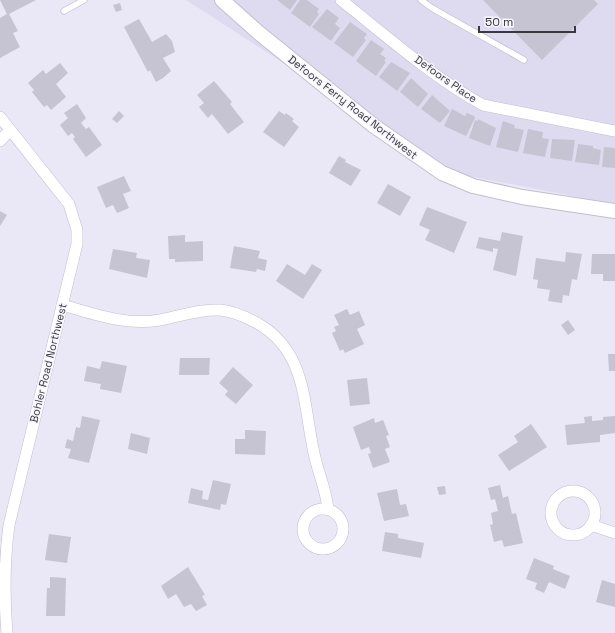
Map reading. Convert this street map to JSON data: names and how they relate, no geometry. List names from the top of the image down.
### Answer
{
  "streets": {
    "street": ["Defoors Place", "Defoors Ferry Road Northwest", "Bohler Road Northwest"]
  },
  "scale_bar": "50 m"
}
